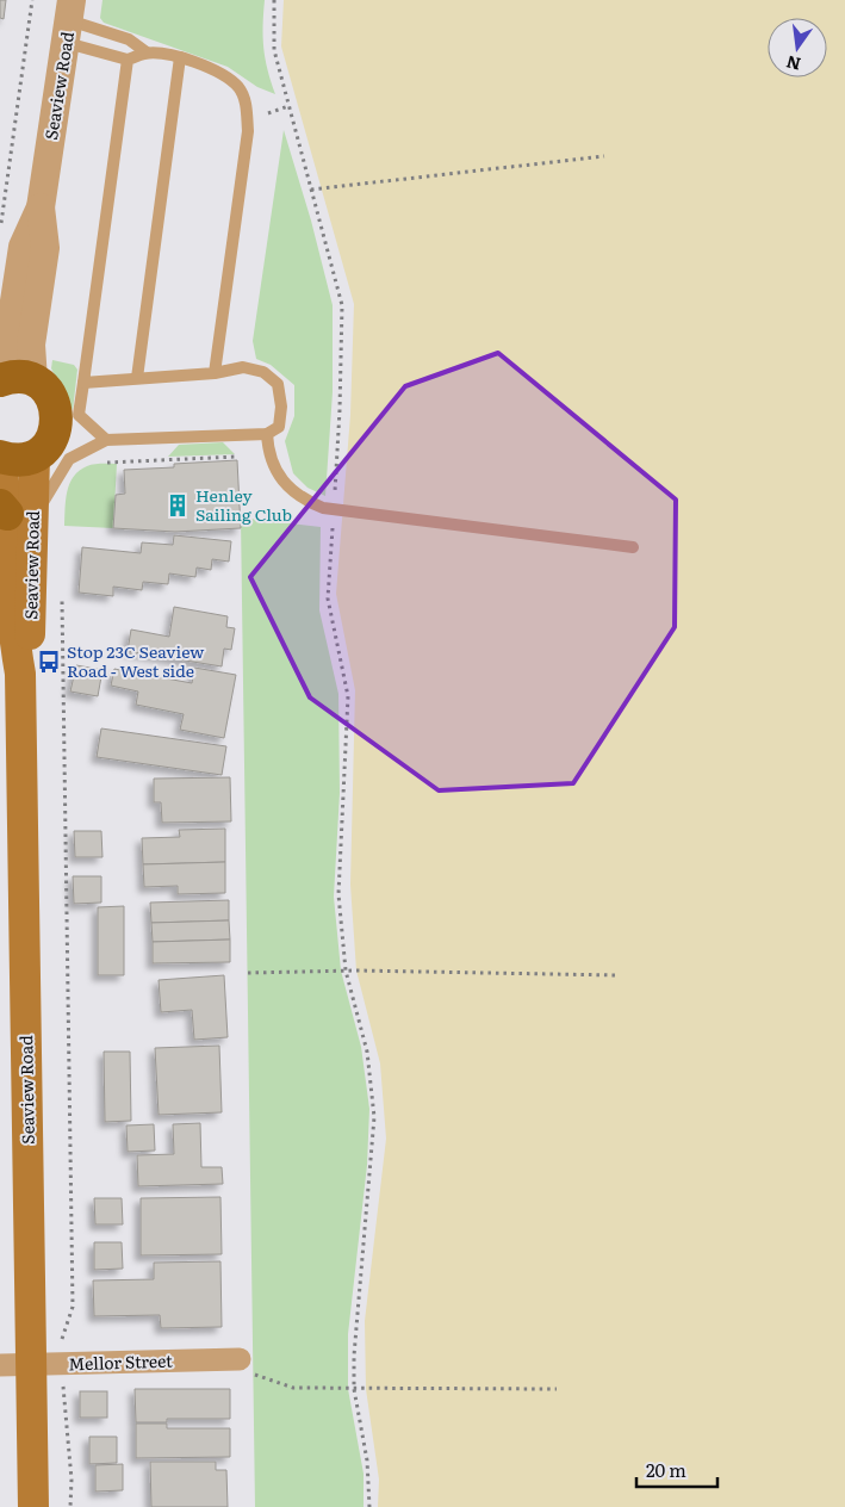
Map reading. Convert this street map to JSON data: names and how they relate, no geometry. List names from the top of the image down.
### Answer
{
  "streets": {
    "main road": ["Seaview Road"],
    "street": ["Mellor Street"]
  },
  "crossings": [
    ["Seaview Road", "Mellor Street"]
  ],
  "places": {
    "building": ["Henley Sailing Club"],
    "bus stop": ["Stop 23C Seaview Road - West side"]
  },
  "scale_bar": "20 m",
  "north": "bottom"
}
